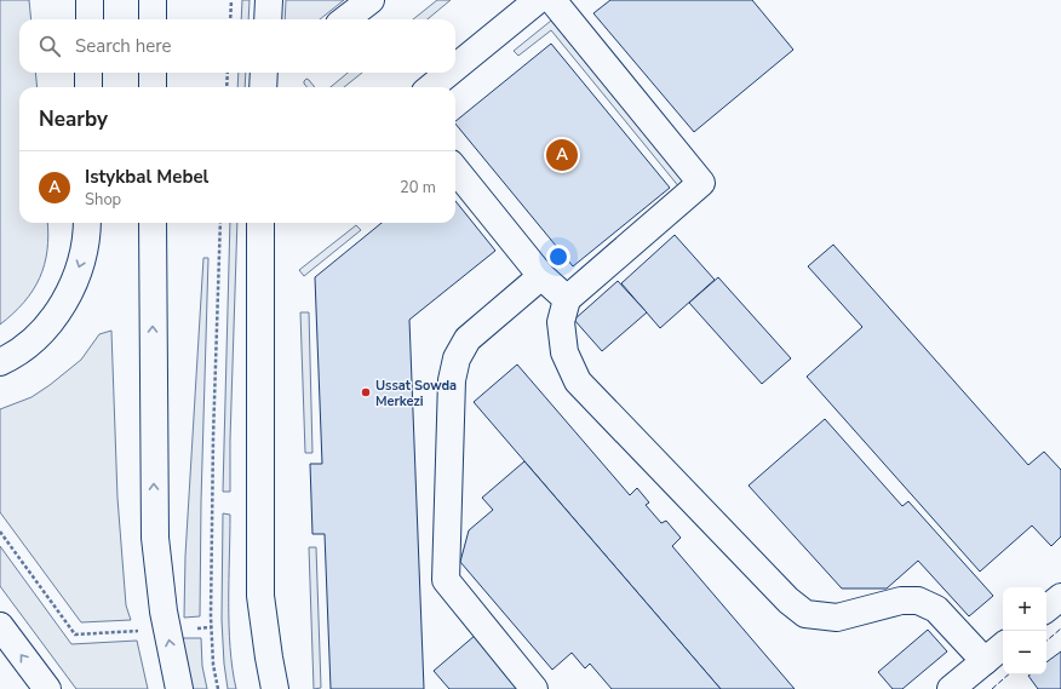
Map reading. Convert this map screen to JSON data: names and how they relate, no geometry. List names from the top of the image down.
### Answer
{
  "places": ["Ussat Sowda Merkezi"],
  "page": {
    "search": "Search here",
    "heading": "Nearby",
    "pins": "A",
    "list": [
      {
        "mark": "A",
        "name": "Istykbal Mebel",
        "note": "Shop",
        "value": "20 m"
      }
    ],
    "map_buttons": ["+", "−"]
  }
}
